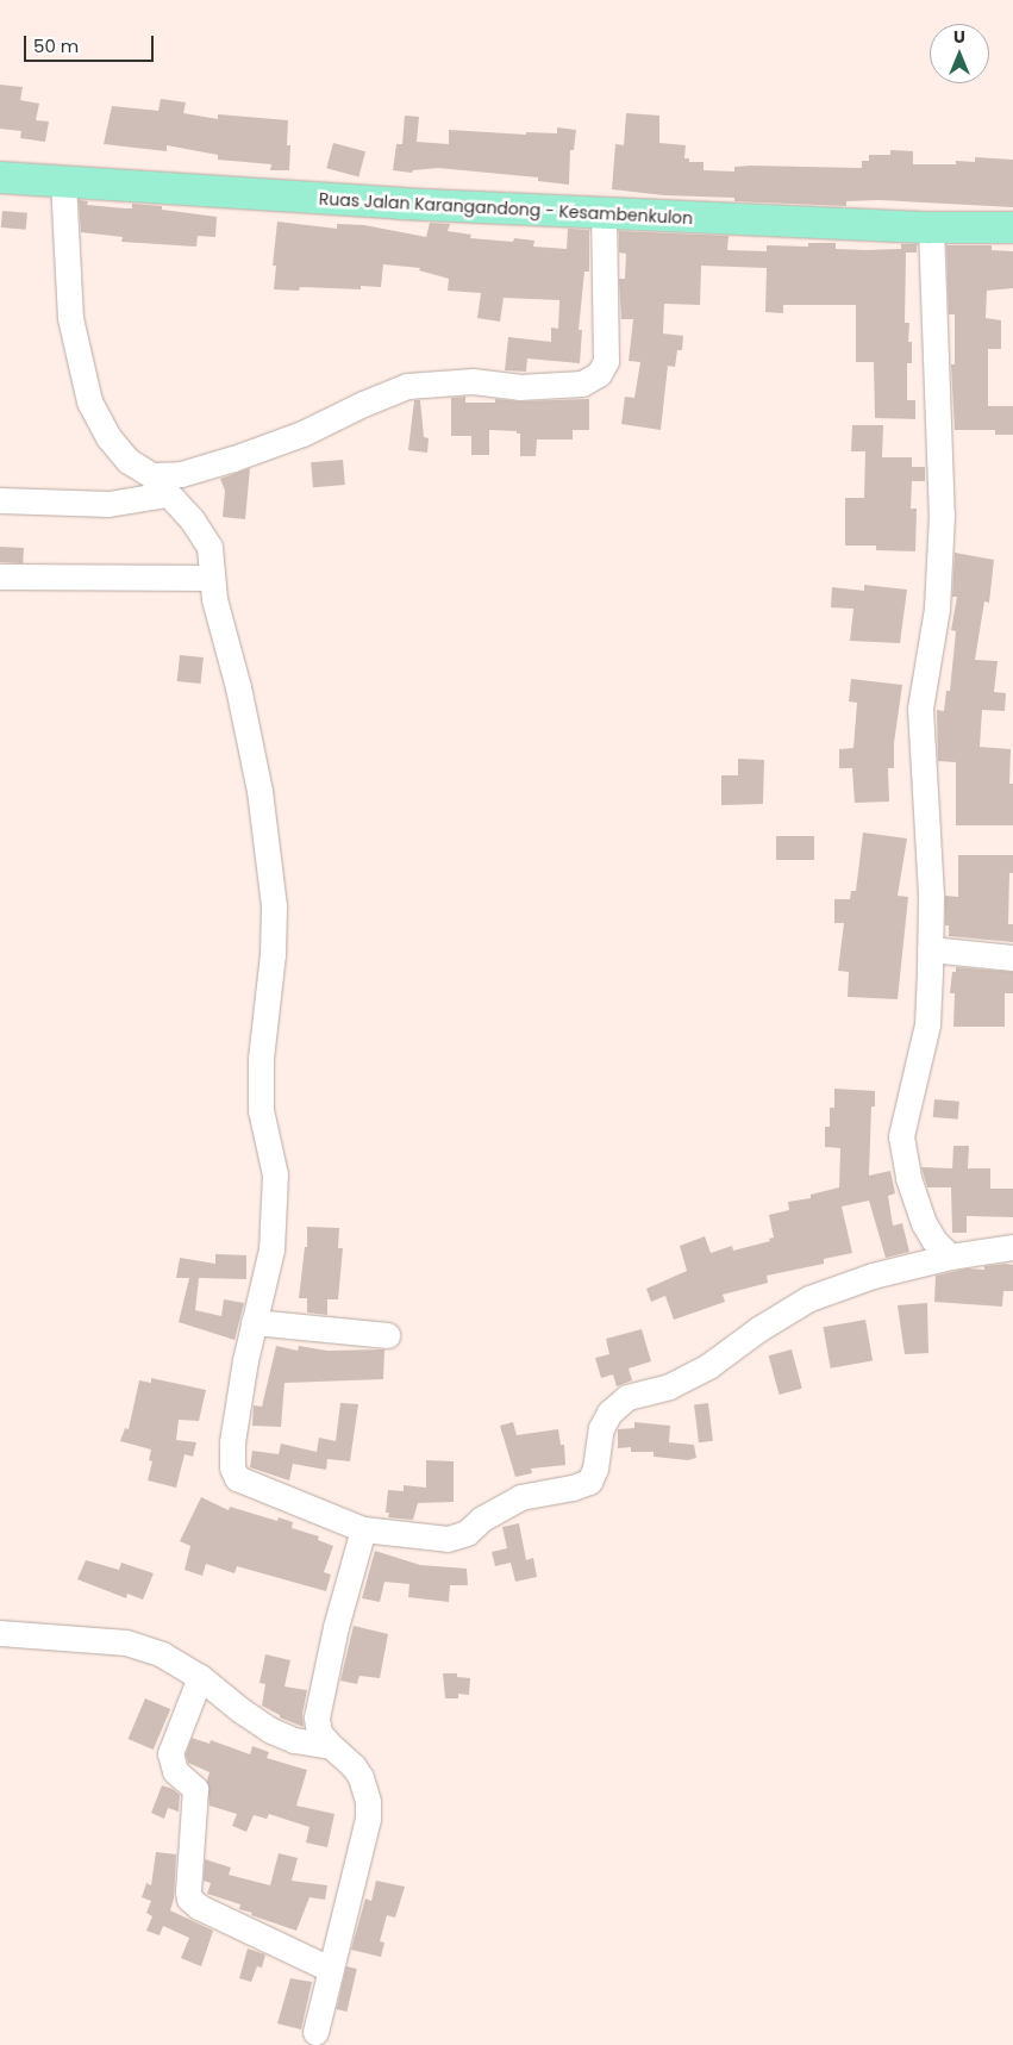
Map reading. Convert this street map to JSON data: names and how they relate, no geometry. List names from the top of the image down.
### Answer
{
  "streets": {
    "main road": ["Ruas Jalan Karangandong - Kesambenkulon"]
  },
  "scale_bar": "50 m",
  "north": "top"
}
